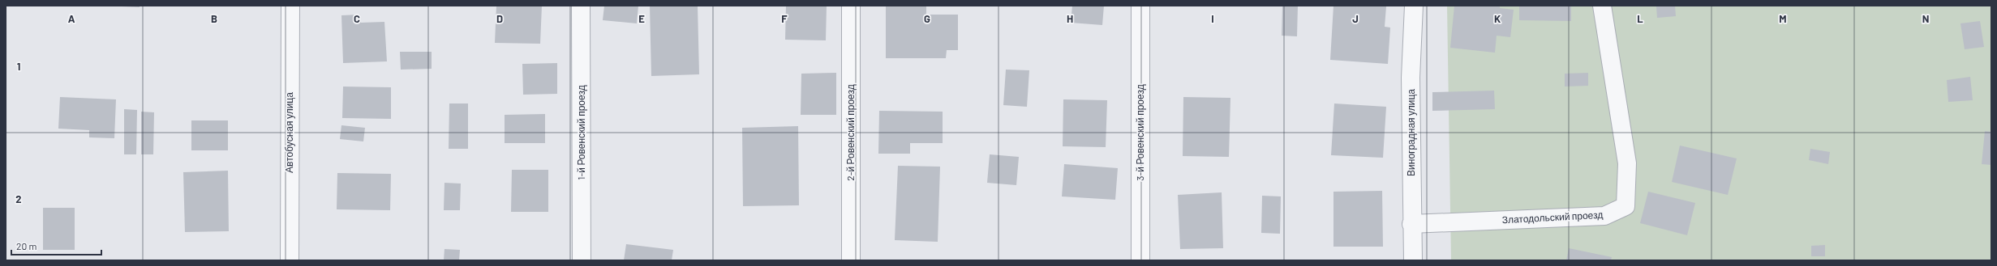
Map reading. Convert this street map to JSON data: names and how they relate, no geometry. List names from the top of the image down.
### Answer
{
  "streets": {
    "street": [
      "Автобусная улица",
      "1-й Ровенский проезд",
      "2-й Ровенский проезд",
      "3-й Ровенский проезд",
      "Виноградная улица",
      "Златодольский проезд"
    ]
  },
  "crossings": [
    ["Виноградная улица", "Златодольский проезд"]
  ],
  "scale_bar": "20 m",
  "grid": {
    "columns": [
      "A",
      "B",
      "C",
      "D",
      "E",
      "F",
      "G",
      "H",
      "I",
      "J",
      "K",
      "L",
      "M",
      "N"
    ],
    "rows": ["1", "2"]
  }
}
